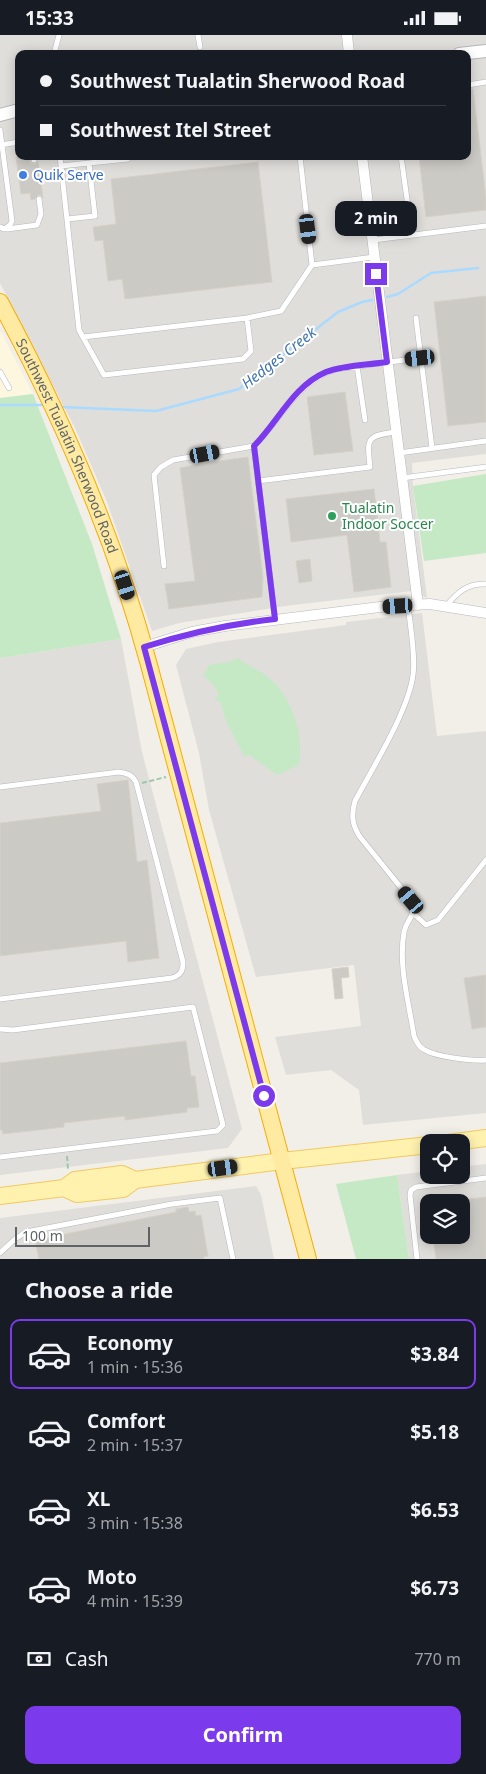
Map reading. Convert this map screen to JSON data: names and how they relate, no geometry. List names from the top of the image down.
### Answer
{
  "streets": {
    "highway": ["Southwest Tualatin Sherwood Road"]
  },
  "water": ["Hedges Creek"],
  "places": ["Quik Serve", "Tualatin Indoor Soccer"],
  "scale_bar": "100 m",
  "page": {
    "status": "15:33",
    "banner": ["Southwest Tualatin Sherwood Road", "Southwest Itel Street"],
    "bubble": "2 min",
    "scale": "100 m",
    "heading": "Choose a ride",
    "list": [
      {
        "name": "Economy",
        "note": "1 min · 15:36",
        "value": "$3.84"
      },
      {
        "name": "Comfort",
        "note": "2 min · 15:37",
        "value": "$5.18"
      },
      {
        "name": "XL",
        "note": "3 min · 15:38",
        "value": "$6.53"
      },
      {
        "name": "Moto",
        "note": "4 min · 15:39",
        "value": "$6.73"
      }
    ],
    "pay": ["Cash", "770 m"],
    "buttons": "Confirm"
  }
}
